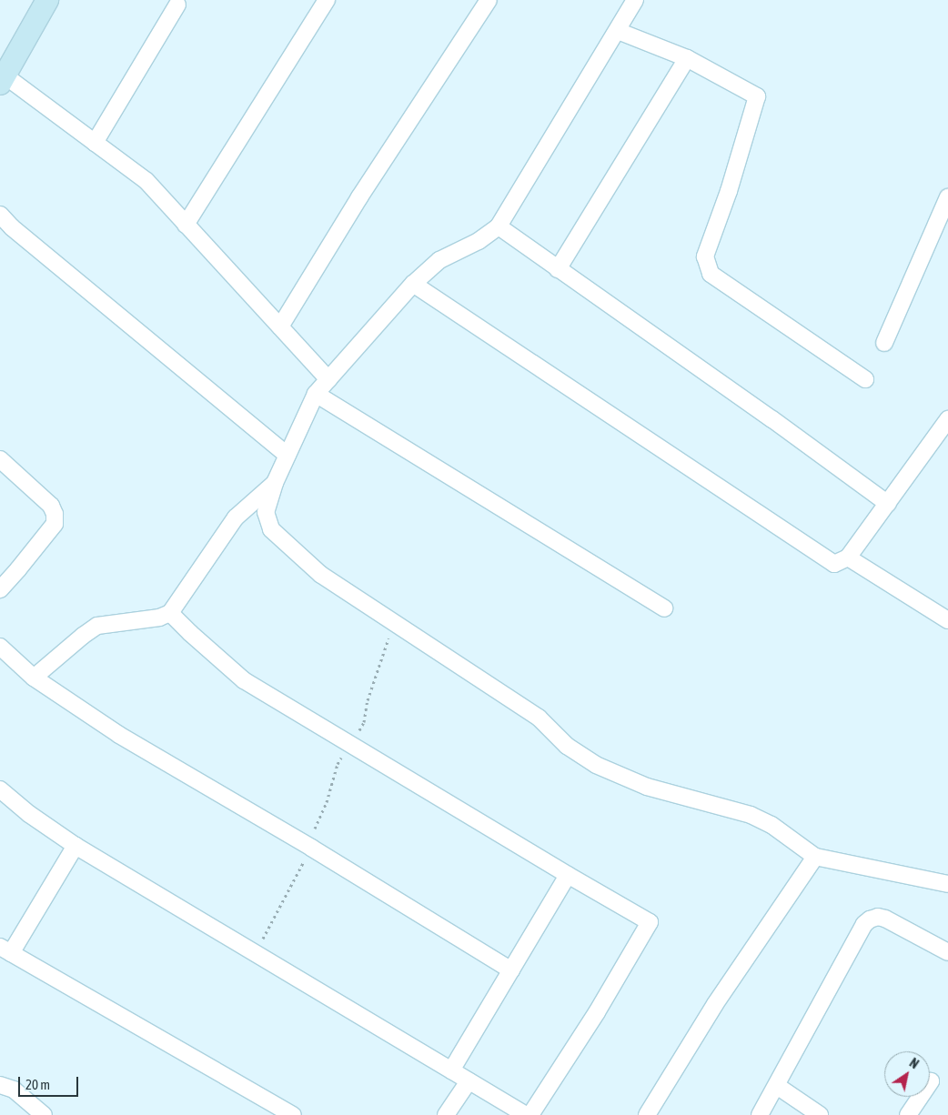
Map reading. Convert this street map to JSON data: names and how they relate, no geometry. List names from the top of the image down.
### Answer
{
  "scale_bar": "20 m",
  "north": "top right"
}
